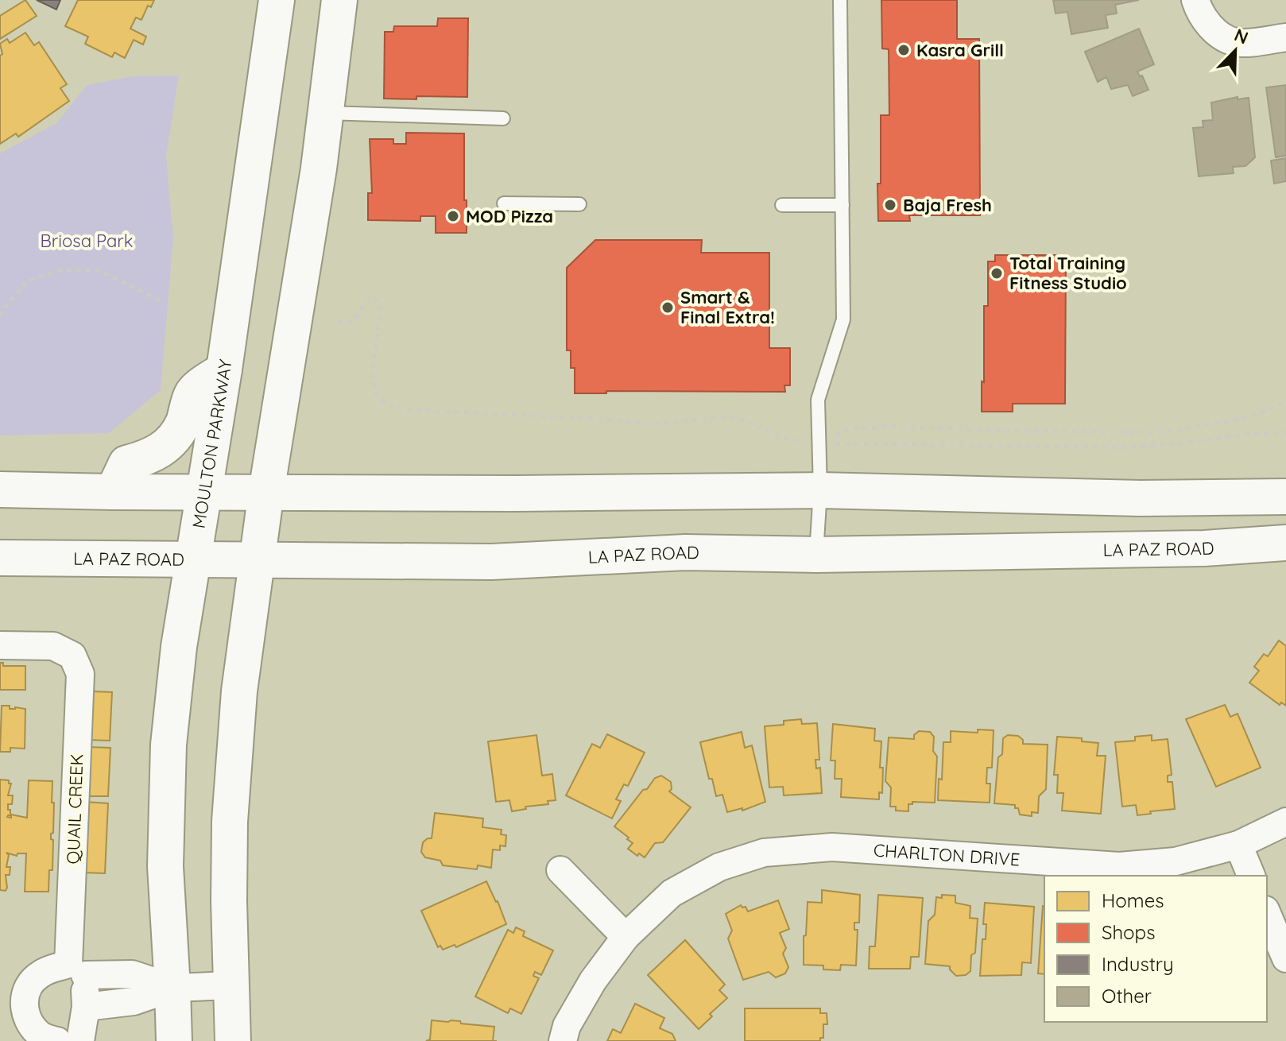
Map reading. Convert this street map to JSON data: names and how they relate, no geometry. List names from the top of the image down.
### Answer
{
  "streets": {
    "main road": ["MOULTON PARKWAY", "LA PAZ ROAD"],
    "street": ["QUAIL CREEK", "CHARLTON DRIVE"]
  },
  "crossings": [
    ["MOULTON PARKWAY", "LA PAZ ROAD"]
  ],
  "parks": ["Briosa Park"],
  "places": [
    "Kasra Grill",
    "Baja Fresh",
    "MOD Pizza",
    "Total Training Fitness Studio",
    "Smart & Final Extra!"
  ],
  "legend": [
    "Homes",
    "Shops",
    "Industry",
    "Other"
  ],
  "north": "top right"
}
